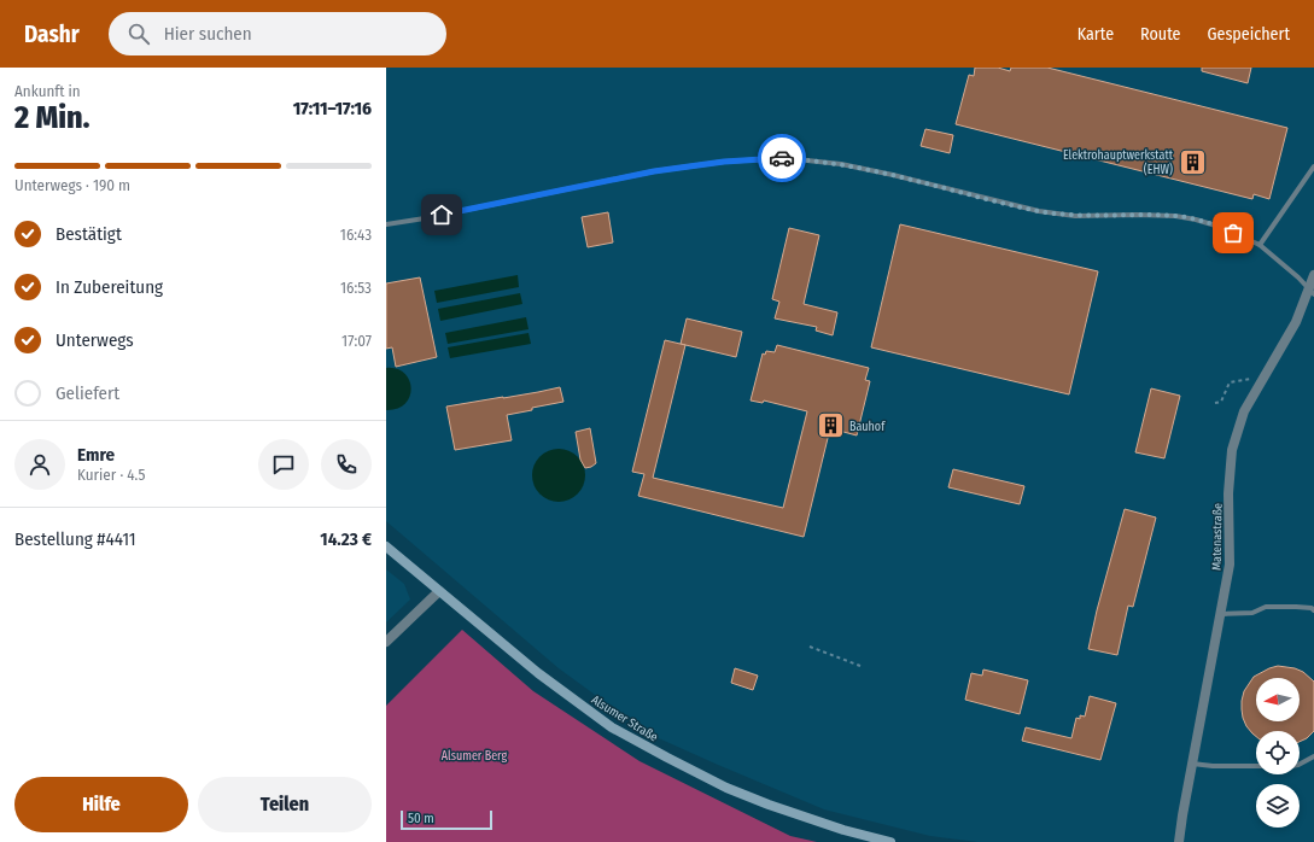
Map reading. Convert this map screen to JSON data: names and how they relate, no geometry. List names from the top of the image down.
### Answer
{
  "streets": {
    "street": ["Matenastraße", "Alsumer Straße"]
  },
  "parks": ["Alsumer Berg"],
  "places": {
    "building": ["Elektrohauptwerkstatt (EHW)", "Bauhof"]
  },
  "scale_bar": "50 m",
  "north": "left",
  "page": {
    "header": "Dashr",
    "search": "Hier suchen",
    "nav": ["Karte", "Route", "Gespeichert"],
    "heading": ["2 Min.", "Ankunft in", "17:11–17:16"],
    "panel": [
      "Emre",
      "Kurier · 4.5",
      "Bestellung #4411",
      "14.23 €"
    ],
    "bar": "Unterwegs · 190 m",
    "list": [
      ["Bestätigt", "16:43"],
      ["In Zubereitung", "16:53"],
      ["Unterwegs", "17:07"],
      "Geliefert"
    ],
    "buttons": ["Hilfe", "Teilen"],
    "scale": "50 m"
  }
}
